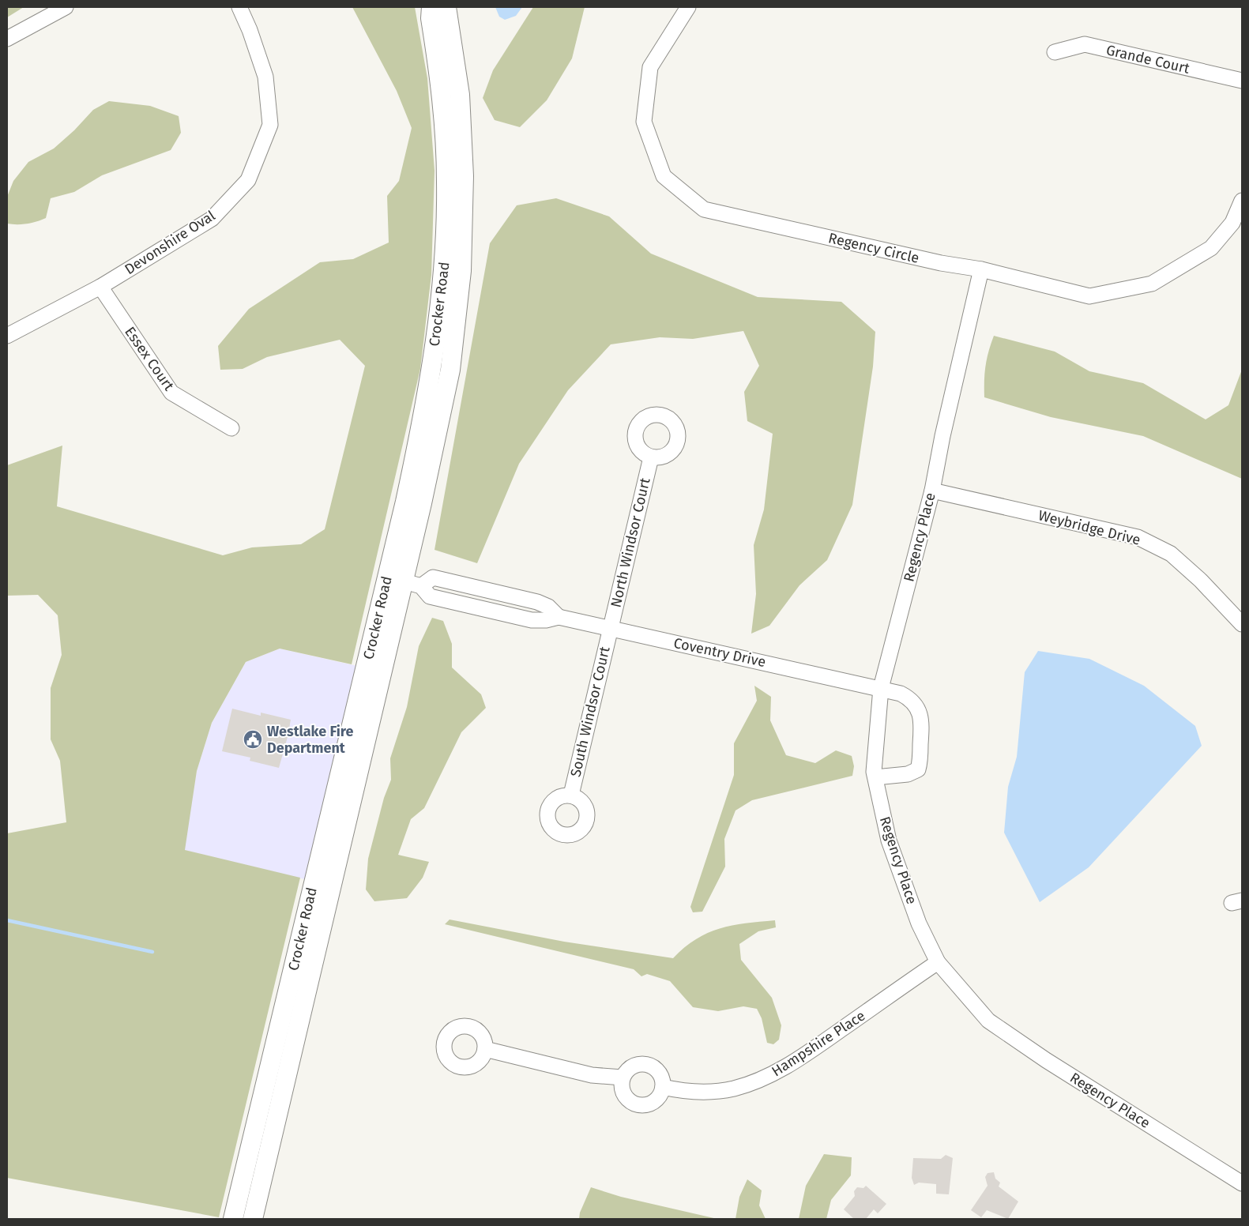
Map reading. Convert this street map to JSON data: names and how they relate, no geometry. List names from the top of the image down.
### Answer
{
  "streets": {
    "main road": ["Crocker Road"],
    "street": [
      "Grande Court",
      "Devonshire Oval",
      "Regency Circle",
      "Essex Court",
      "Weybridge Drive",
      "Regency Place",
      "North Windsor Court",
      "Coventry Drive",
      "South Windsor Court",
      "Hampshire Place"
    ]
  },
  "crossings": [
    ["Devonshire Oval", "Essex Court"],
    ["Regency Circle", "Regency Place"],
    ["Crocker Road", "Coventry Drive"],
    ["Weybridge Drive", "Regency Place"],
    ["Regency Place", "Coventry Drive"],
    ["Regency Place", "Hampshire Place"],
    ["North Windsor Court", "Coventry Drive"],
    ["North Windsor Court", "South Windsor Court"],
    ["Coventry Drive", "South Windsor Court"]
  ],
  "places": {
    "public building": ["Westlake Fire Department"]
  }
}
